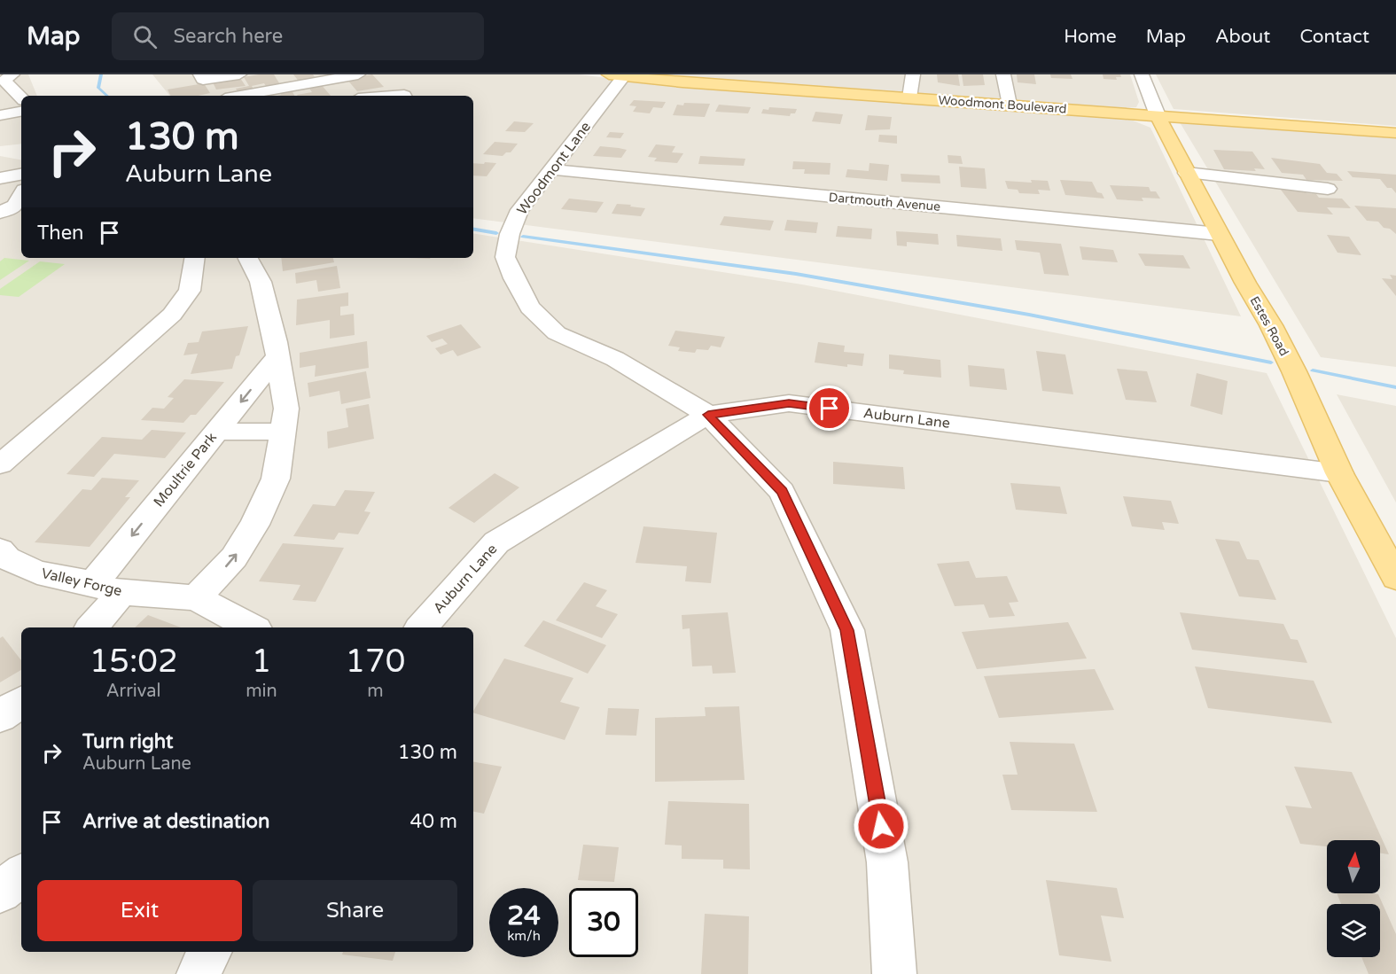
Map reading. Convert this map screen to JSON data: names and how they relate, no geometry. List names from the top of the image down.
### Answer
{
  "streets": {
    "main road": ["Woodmont Boulevard", "Estes Road"],
    "street": [
      "Woodmont Lane",
      "Dartmouth Avenue",
      "Auburn Lane",
      "Moultrie Park",
      "Valley Forge"
    ]
  },
  "crossings": [
    ["Woodmont Boulevard", "Woodmont Lane"],
    ["Woodmont Boulevard", "Estes Road"],
    ["Woodmont Lane", "Dartmouth Avenue"],
    ["Woodmont Lane", "Auburn Lane"],
    ["Dartmouth Avenue", "Estes Road"],
    ["Estes Road", "Auburn Lane"],
    ["Moultrie Park", "Valley Forge"]
  ],
  "north": "top",
  "page": {
    "header": "Map",
    "search": "Search here",
    "nav": [
      "Home",
      "Map",
      "About",
      "Contact"
    ],
    "turn": ["130 m", "Auburn Lane"],
    "then": "Then",
    "eta": [
      "15:02",
      "Arrival",
      "1",
      "min",
      "170",
      "m"
    ],
    "list": [
      {
        "name": "Turn right",
        "note": "Auburn Lane",
        "value": "130 m"
      },
      {
        "name": "Arrive at destination",
        "value": "40 m"
      }
    ],
    "buttons": ["Exit", "Share"],
    "speed": "24 km/h",
    "limit": "30"
  }
}
